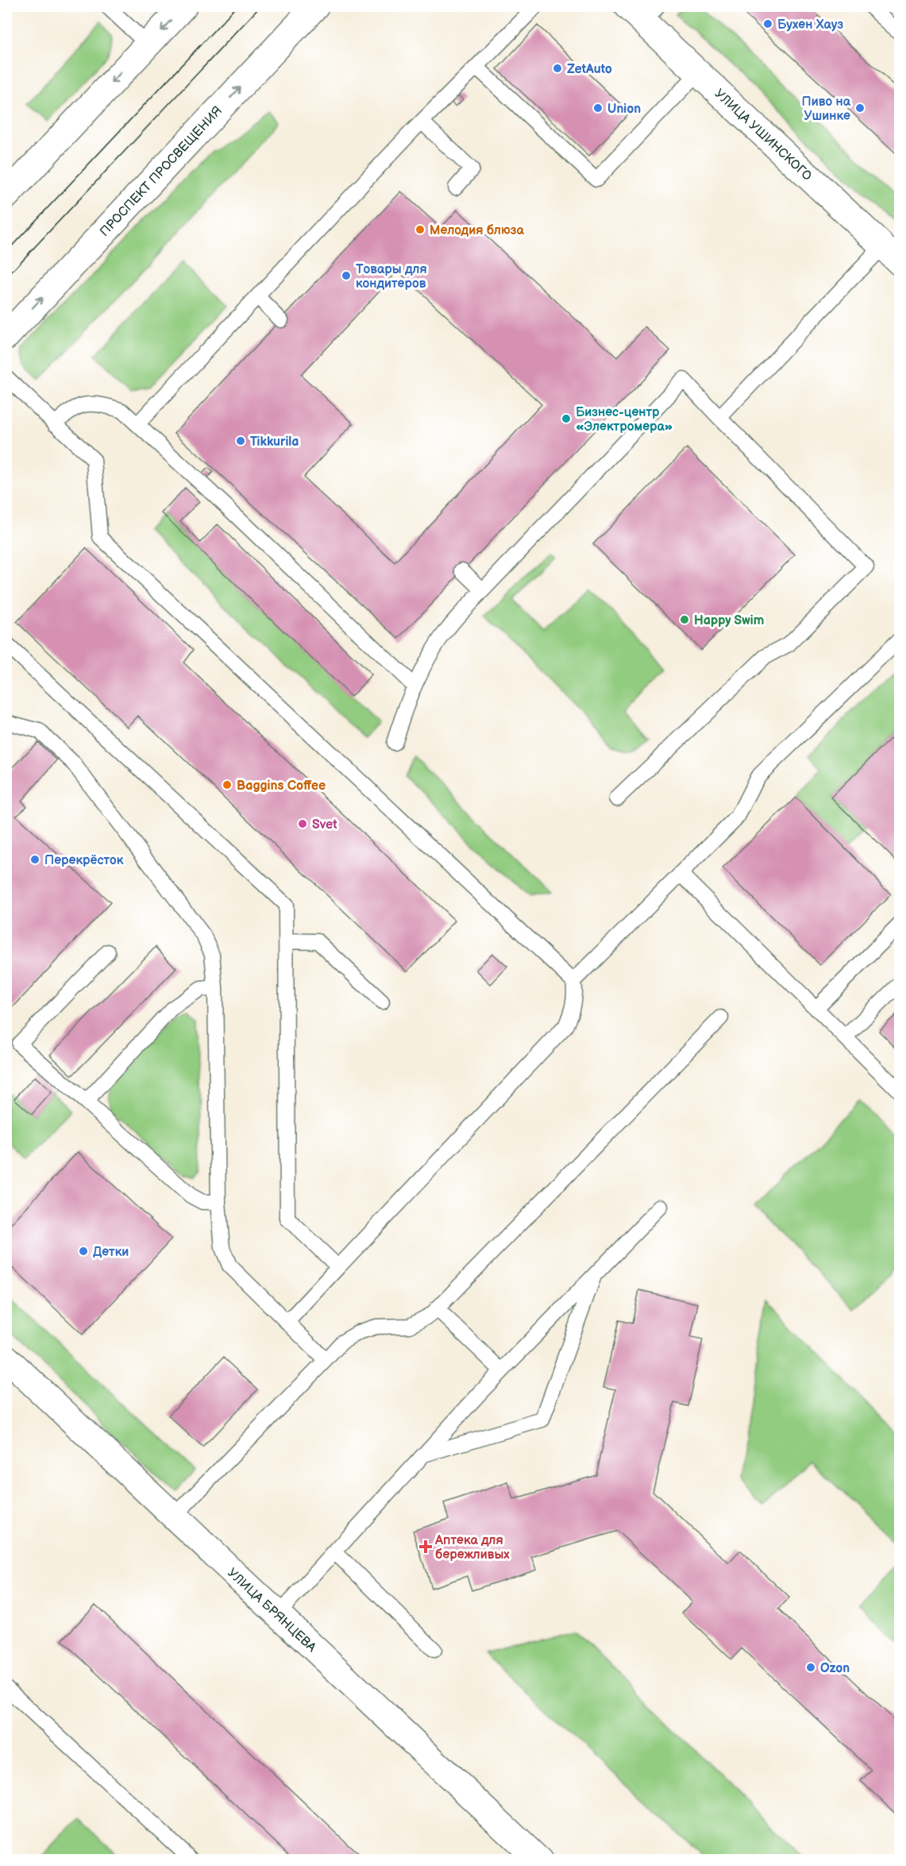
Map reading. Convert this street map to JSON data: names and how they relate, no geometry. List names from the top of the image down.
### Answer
{
  "streets": {
    "street": ["УЛИЦА УШИНСКОГО", "ПРОСПЕКТ ПРОСВЕЩЕНИЯ", "УЛИЦА БРЯНЦЕВА"]
  },
  "places": {
    "other": [
      "Бухен Хауз",
      "ZetAuto",
      "Union",
      "Пиво на Ушинке",
      "Мелодия блюза",
      "Товары для кондитеров",
      "Бизнес-центр «Электромера»",
      "Tikkurila",
      "Happy Swim",
      "Baggins Coffee",
      "Svet",
      "Перекрёсток",
      "Детки",
      "Ozon"
    ],
    "health": ["Аптека для бережливых"]
  }
}
